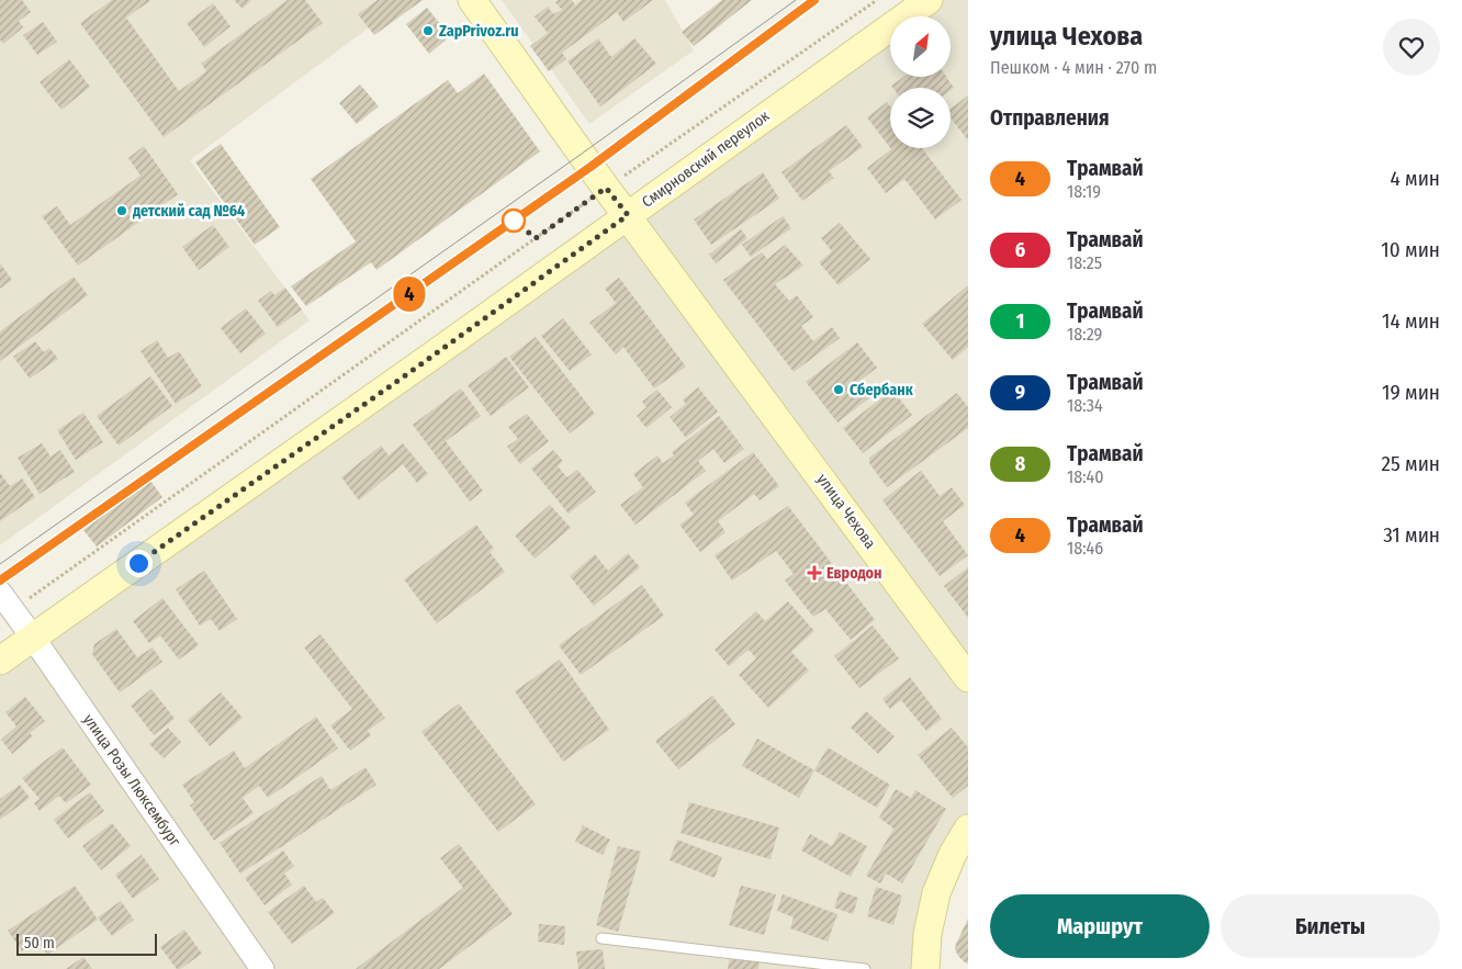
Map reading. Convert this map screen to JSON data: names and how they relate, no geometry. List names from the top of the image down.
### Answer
{
  "streets": {
    "main road": ["Смирновский переулок", "улица Чехова"],
    "street": ["улица Розы Люксембург"]
  },
  "crossings": [
    ["Смирновский переулок", "улица Чехова"],
    ["Смирновский переулок", "улица Розы Люксембург"]
  ],
  "places": {
    "other": ["ZapPrivoz.ru", "детский сад №64", "Сбербанк"],
    "health": ["Евродон"]
  },
  "lines": ["tram line 4"],
  "scale_bar": "50 m",
  "north": "top right",
  "page": {
    "on_map": "4",
    "heading": [
      ["улица Чехова", "Пешком · 4 мин · 270 m"],
      "Отправления"
    ],
    "list": [
      {
        "mark": "4",
        "name": "Трамвай",
        "note": "18:19",
        "value": "4 мин"
      },
      {
        "mark": "6",
        "name": "Трамвай",
        "note": "18:25",
        "value": "10 мин"
      },
      {
        "mark": "1",
        "name": "Трамвай",
        "note": "18:29",
        "value": "14 мин"
      },
      {
        "mark": "9",
        "name": "Трамвай",
        "note": "18:34",
        "value": "19 мин"
      },
      {
        "mark": "8",
        "name": "Трамвай",
        "note": "18:40",
        "value": "25 мин"
      },
      {
        "mark": "4",
        "name": "Трамвай",
        "note": "18:46",
        "value": "31 мин"
      }
    ],
    "buttons": ["Маршрут", "Билеты"],
    "scale": "50 m"
  }
}
